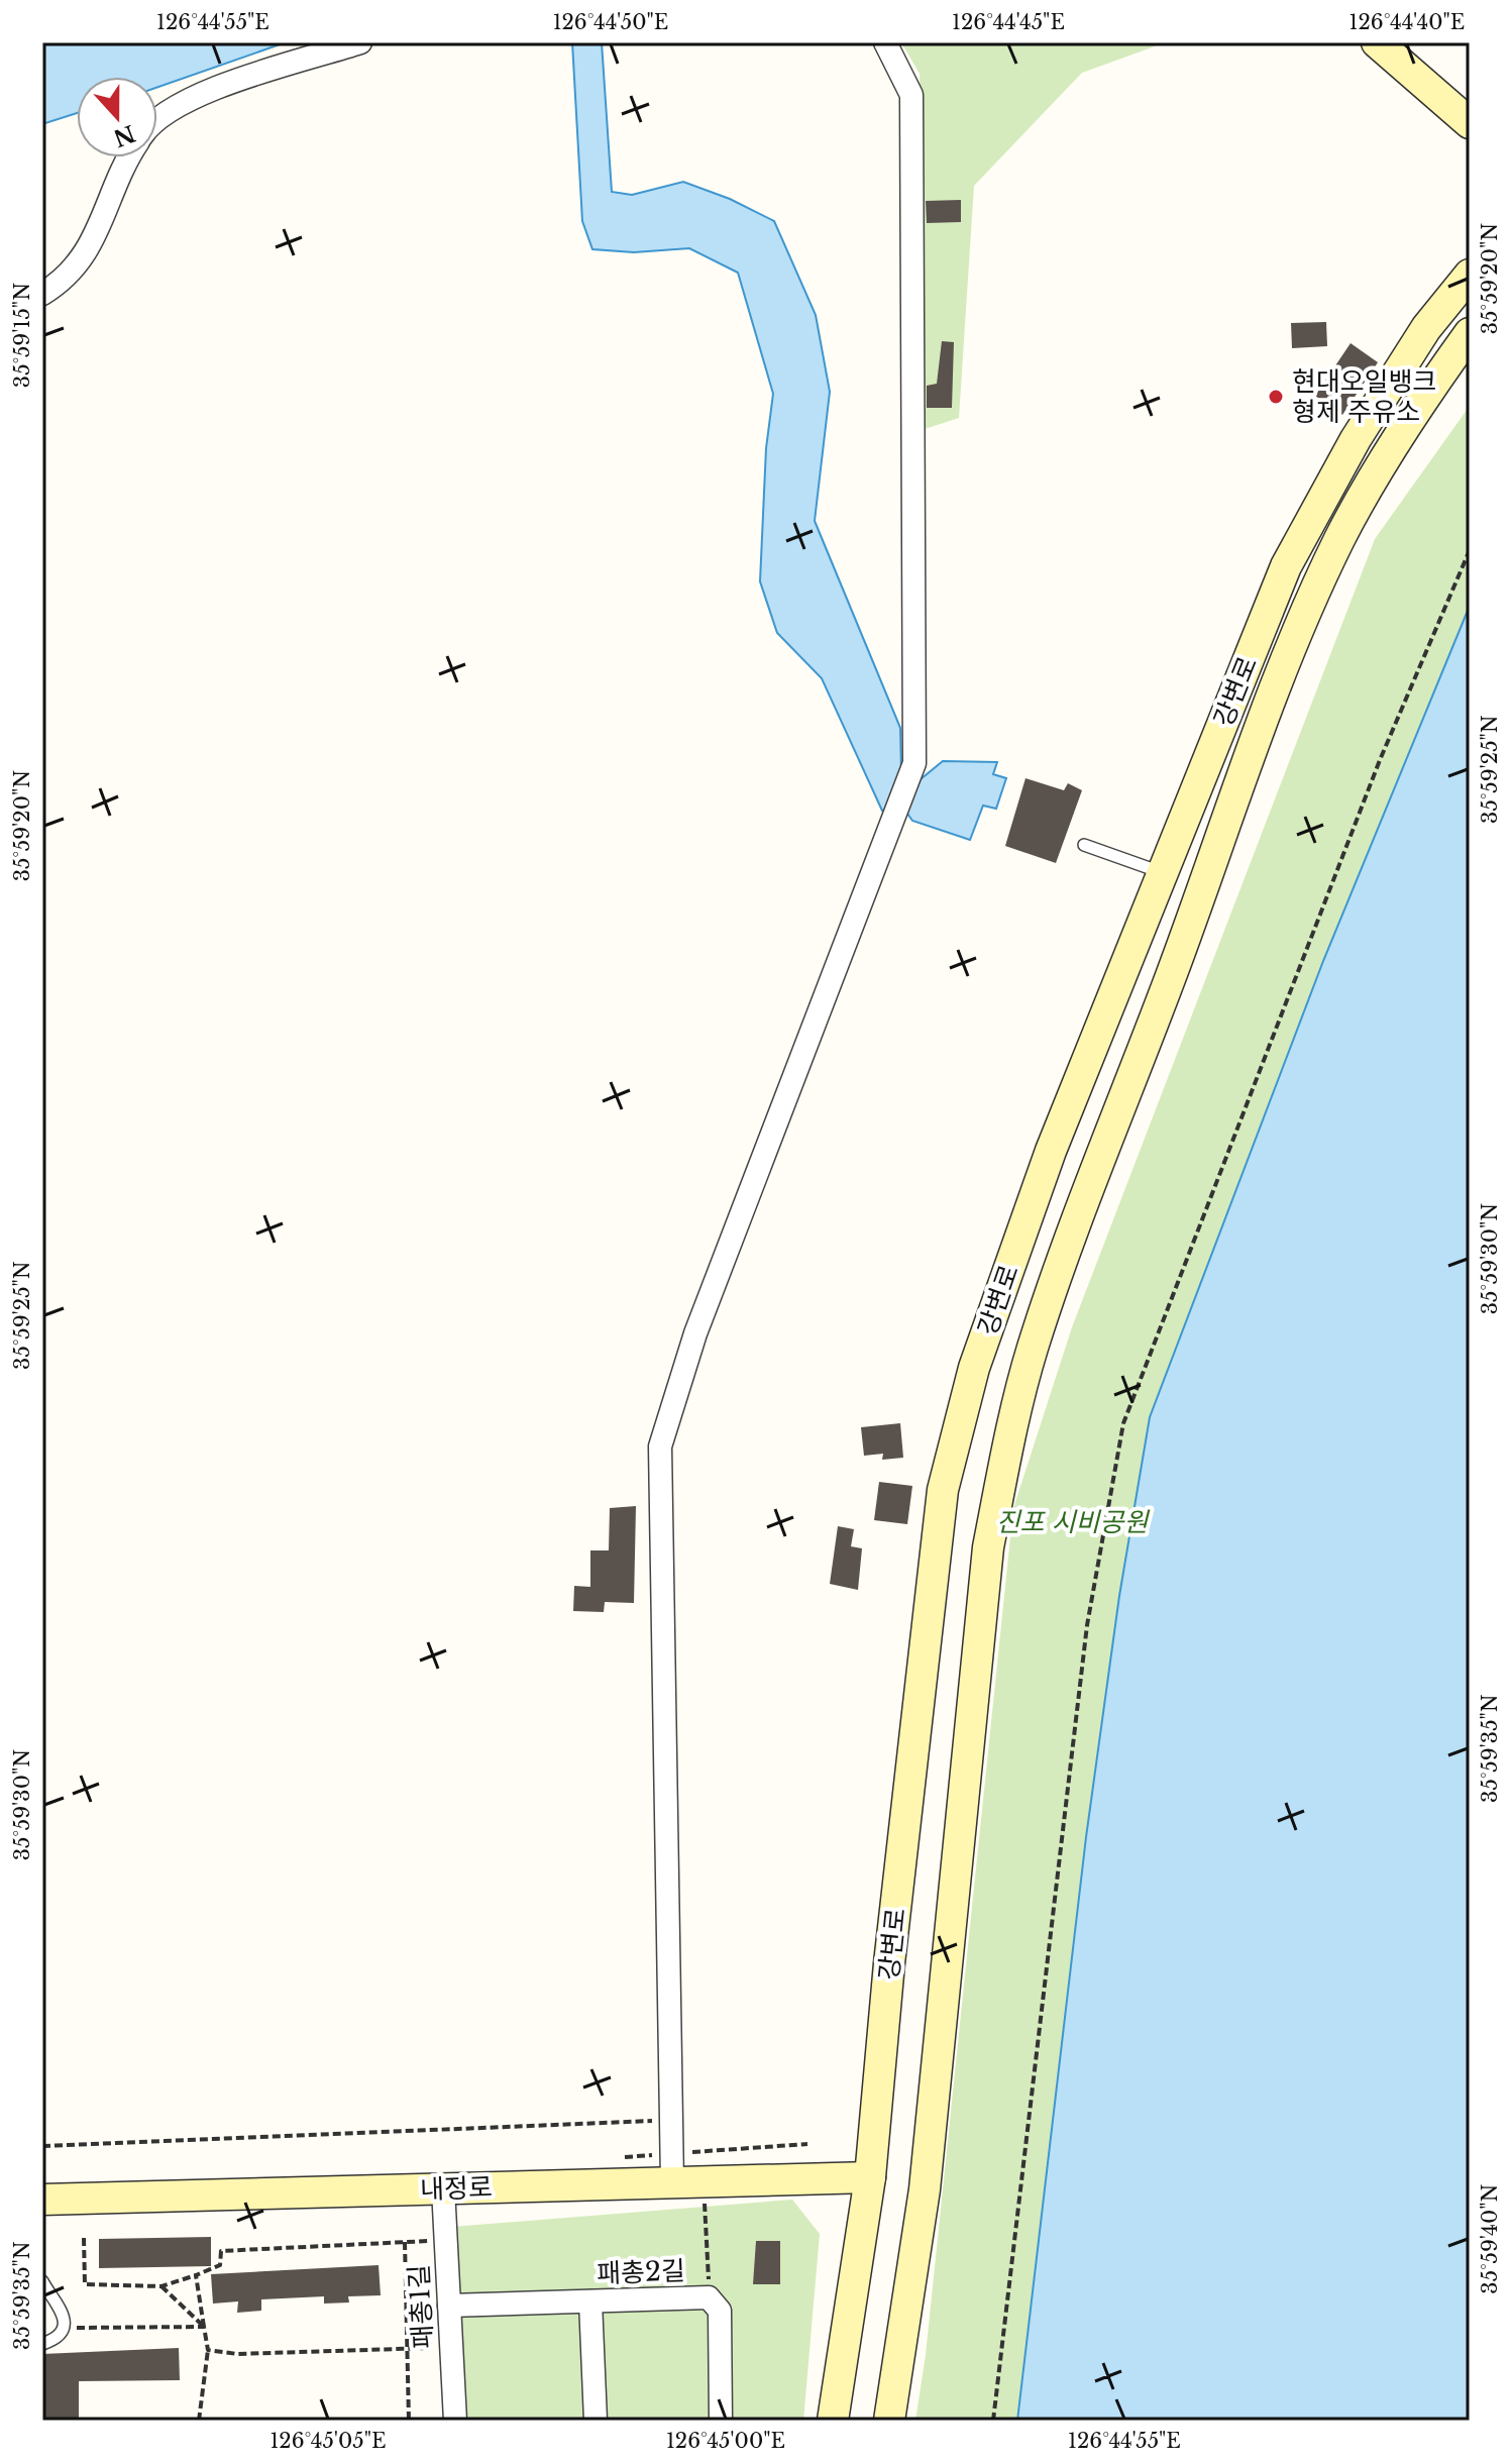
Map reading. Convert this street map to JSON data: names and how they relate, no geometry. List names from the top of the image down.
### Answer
{
  "streets": {
    "street": [
      "강변로",
      "내정로",
      "패총2길",
      "패총1길"
    ]
  },
  "crossings": [
    ["강변로", "내정로"],
    ["내정로", "패총1길"],
    ["패총2길", "패총1길"]
  ],
  "parks": ["진포 시비공원"],
  "places": ["현대오일뱅크 형제 주유소"],
  "north": "bottom",
  "coordinates": [
    "126°44'55\"E",
    "126°44'50\"E",
    "126°44'45\"E",
    "126°44'40\"E",
    "35°59'20\"N",
    "35°59'15\"N",
    "35°59'25\"N",
    "35°59'30\"N",
    "35°59'35\"N",
    "35°59'40\"N",
    "126°45'05\"E",
    "126°45'00\"E"
  ]
}
